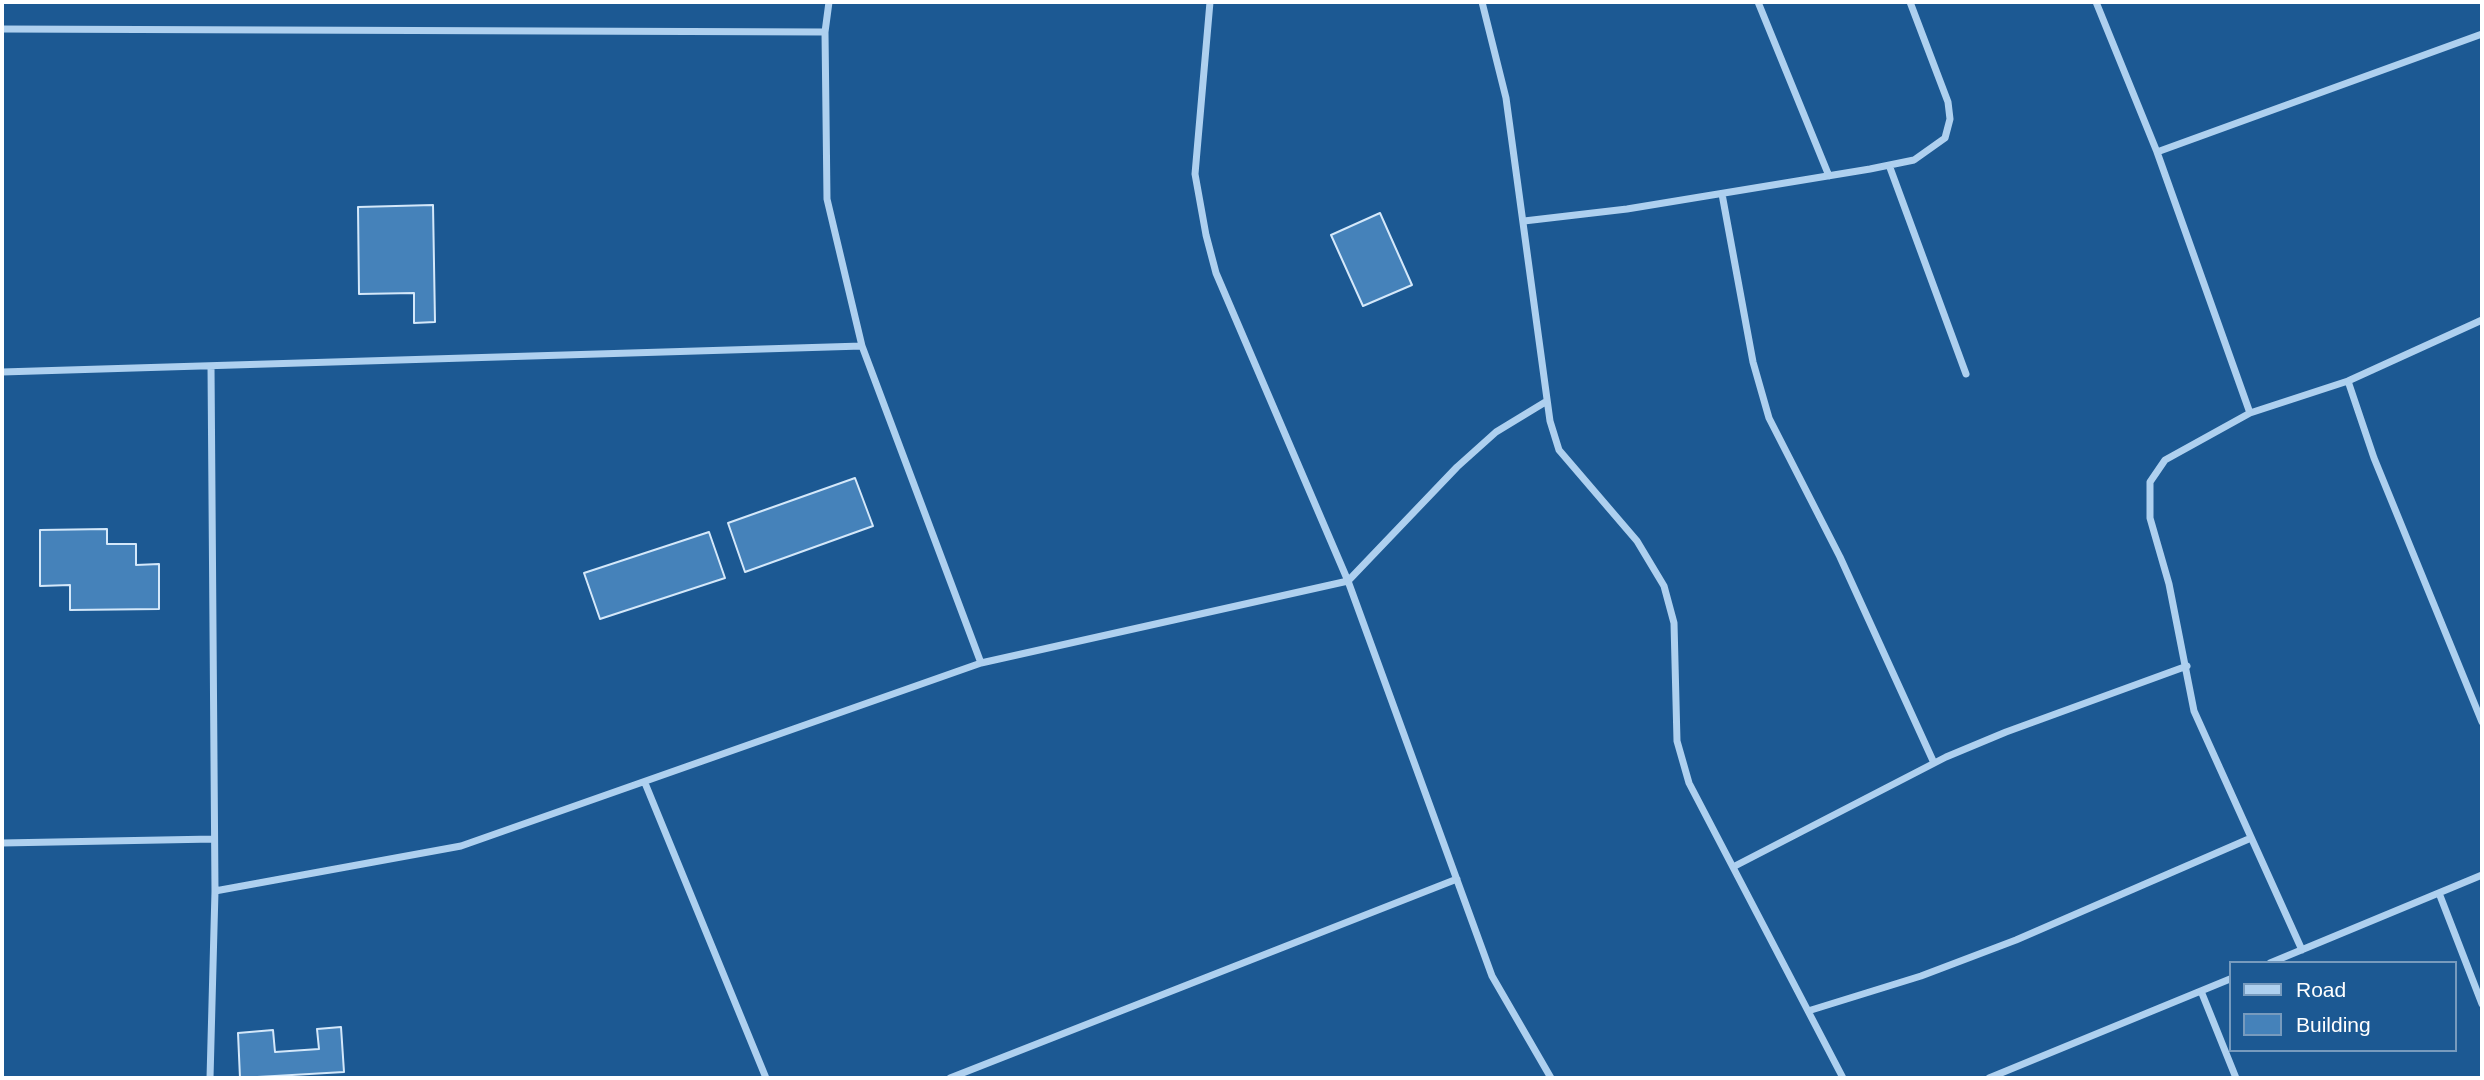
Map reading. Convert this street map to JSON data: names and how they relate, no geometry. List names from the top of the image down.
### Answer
{
  "legend": ["Road", "Building"]
}
